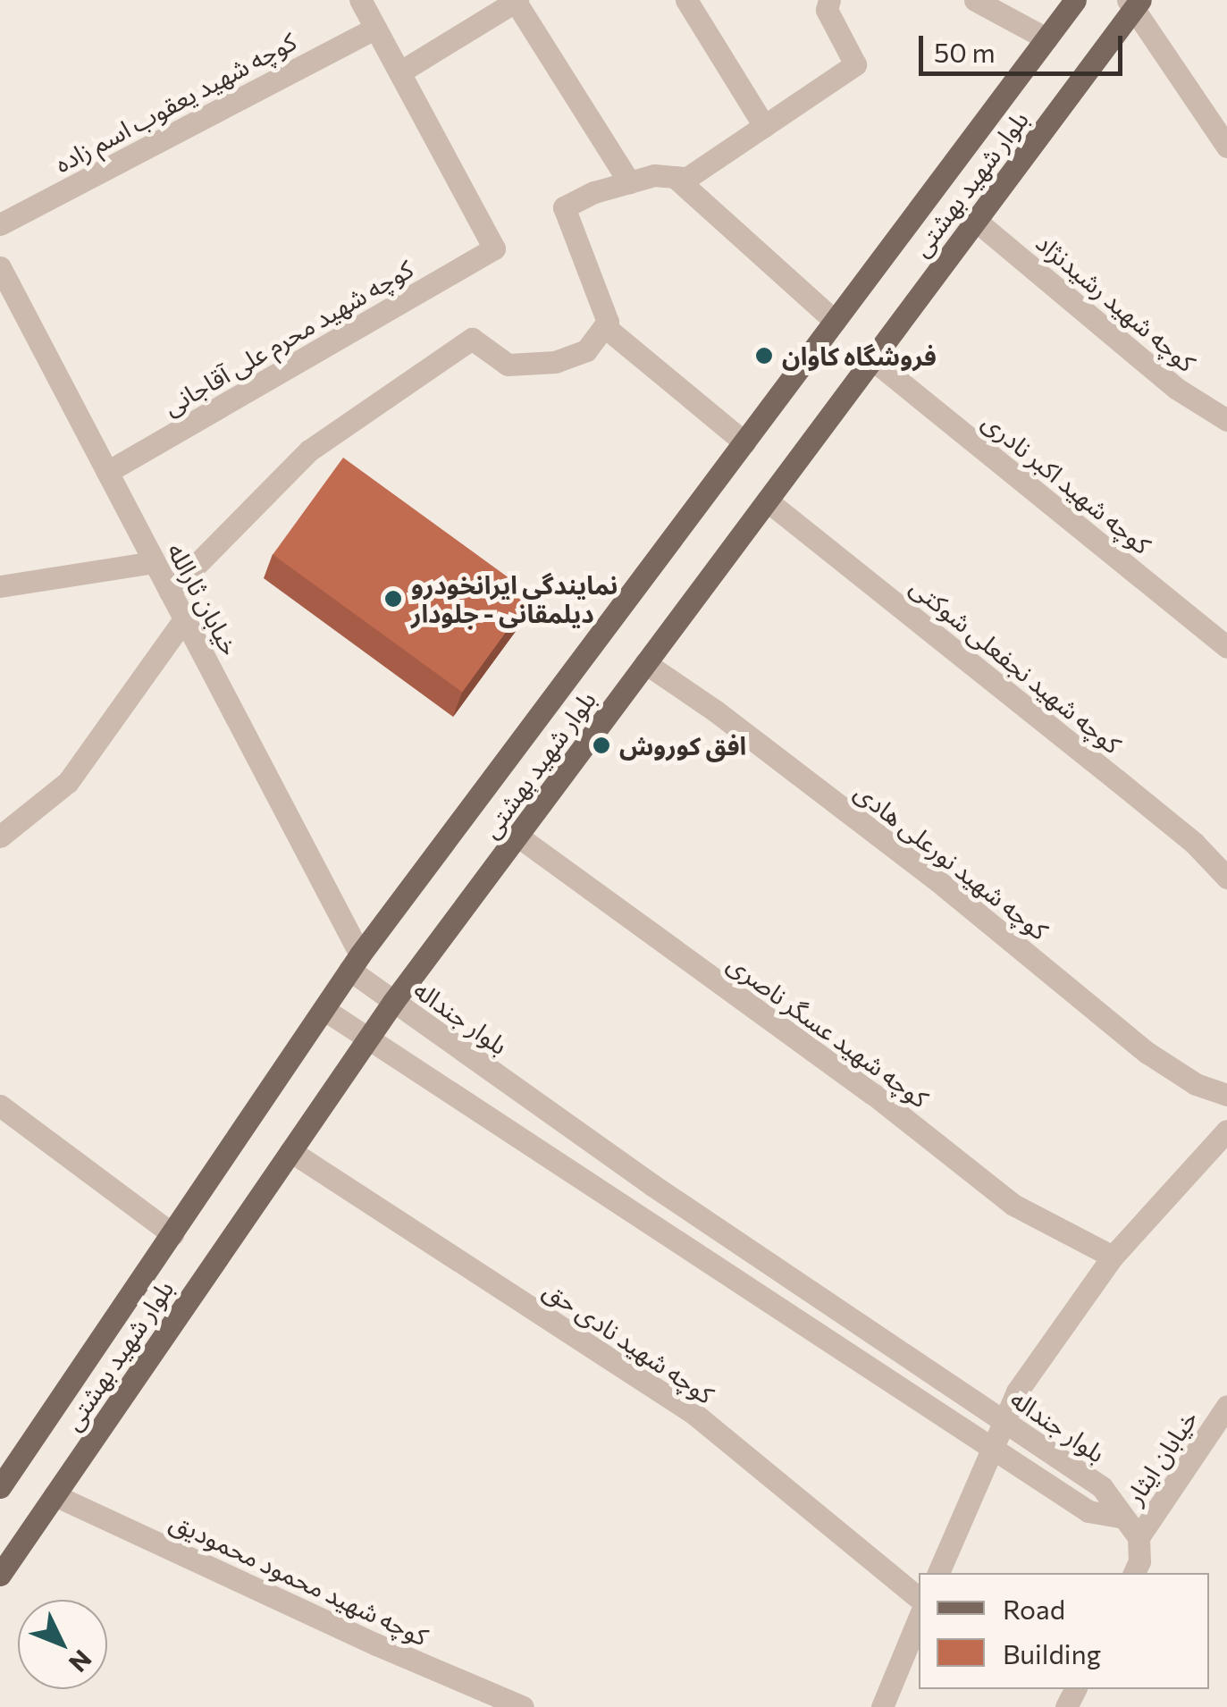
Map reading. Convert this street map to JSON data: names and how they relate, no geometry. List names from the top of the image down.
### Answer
{
  "streets": {
    "main road": ["بلوار شهید بهشتی"],
    "street": [
      "کوچه شهید یعقوب اسم زاده",
      "کوچه شهید رشیدنژاد",
      "کوچه شهید محرم علی آقاجانی",
      "کوچه شهید اکبر نادری",
      "خیابان ثارالله",
      "کوچه شهید نجفعلی شوکتی",
      "کوچه شهید نورعلی هادی",
      "بلوار جنداله",
      "کوچه شهید عسگر ناصری",
      "کوچه شهید نادی حق",
      "خیابان ایثار",
      "کوچه شهید محمود محمودیق"
    ]
  },
  "crossings": [
    ["بلوار شهید بهشتی", "کوچه شهید رشیدنژاد"],
    ["بلوار شهید بهشتی", "کوچه شهید اکبر نادری"],
    ["بلوار شهید بهشتی", "خیابان ثارالله"],
    ["بلوار شهید بهشتی", "کوچه شهید نجفعلی شوکتی"],
    ["بلوار شهید بهشتی", "کوچه شهید نورعلی هادی"],
    ["بلوار شهید بهشتی", "بلوار جنداله"],
    ["بلوار شهید بهشتی", "کوچه شهید عسگر ناصری"],
    ["بلوار شهید بهشتی", "کوچه شهید نادی حق"],
    ["بلوار شهید بهشتی", "کوچه شهید محمود محمودیق"],
    ["کوچه شهید محرم علی آقاجانی", "خیابان ثارالله"],
    ["خیابان ثارالله", "بلوار جنداله"],
    ["بلوار جنداله", "خیابان ایثار"]
  ],
  "places": ["فروشگاه کاوان", "نمایندگی ایرانخودرو دیلمقانی - جلودار", "افق کوروش"],
  "legend": ["Road", "Building"],
  "scale_bar": "50 m",
  "north": "bottom right"
}
